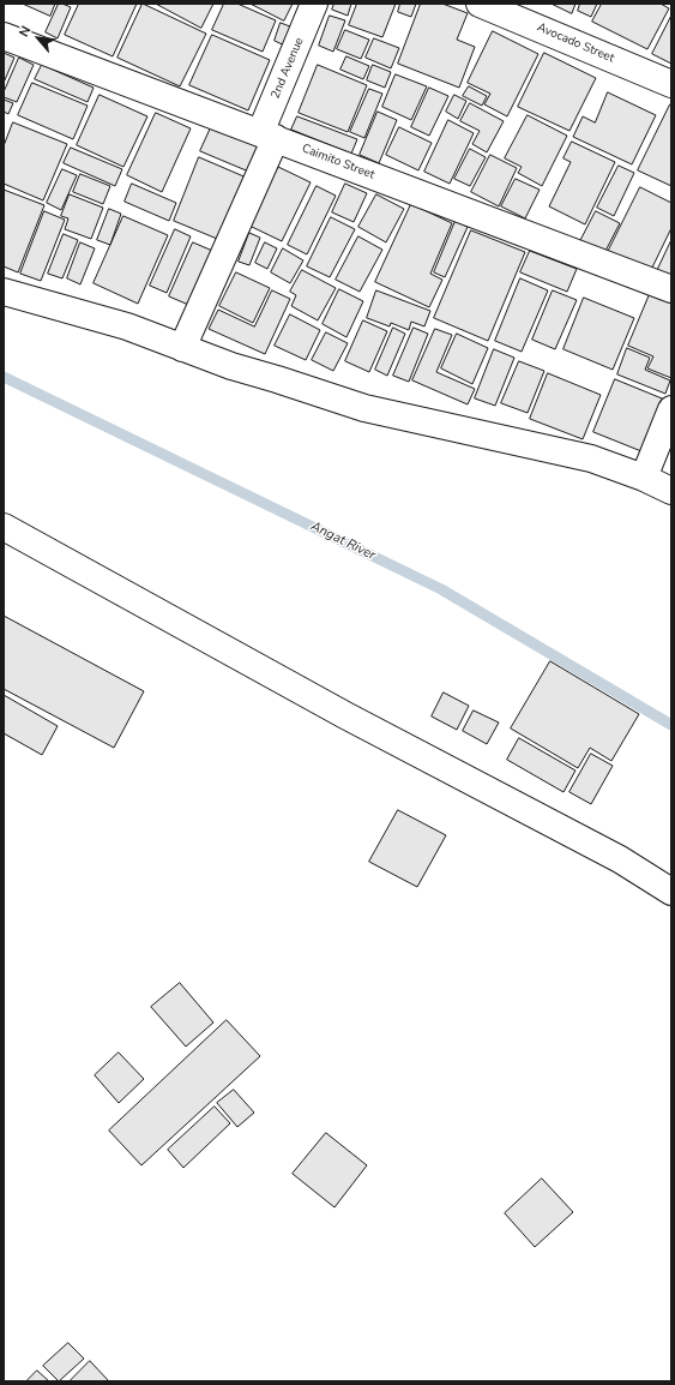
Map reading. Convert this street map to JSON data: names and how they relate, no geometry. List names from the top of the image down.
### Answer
{
  "streets": {
    "street": ["Avocado Street", "2nd Avenue", "Caimito Street"]
  },
  "crossings": [
    ["2nd Avenue", "Caimito Street"]
  ],
  "water": ["Angat River"],
  "north": "top left"
}
